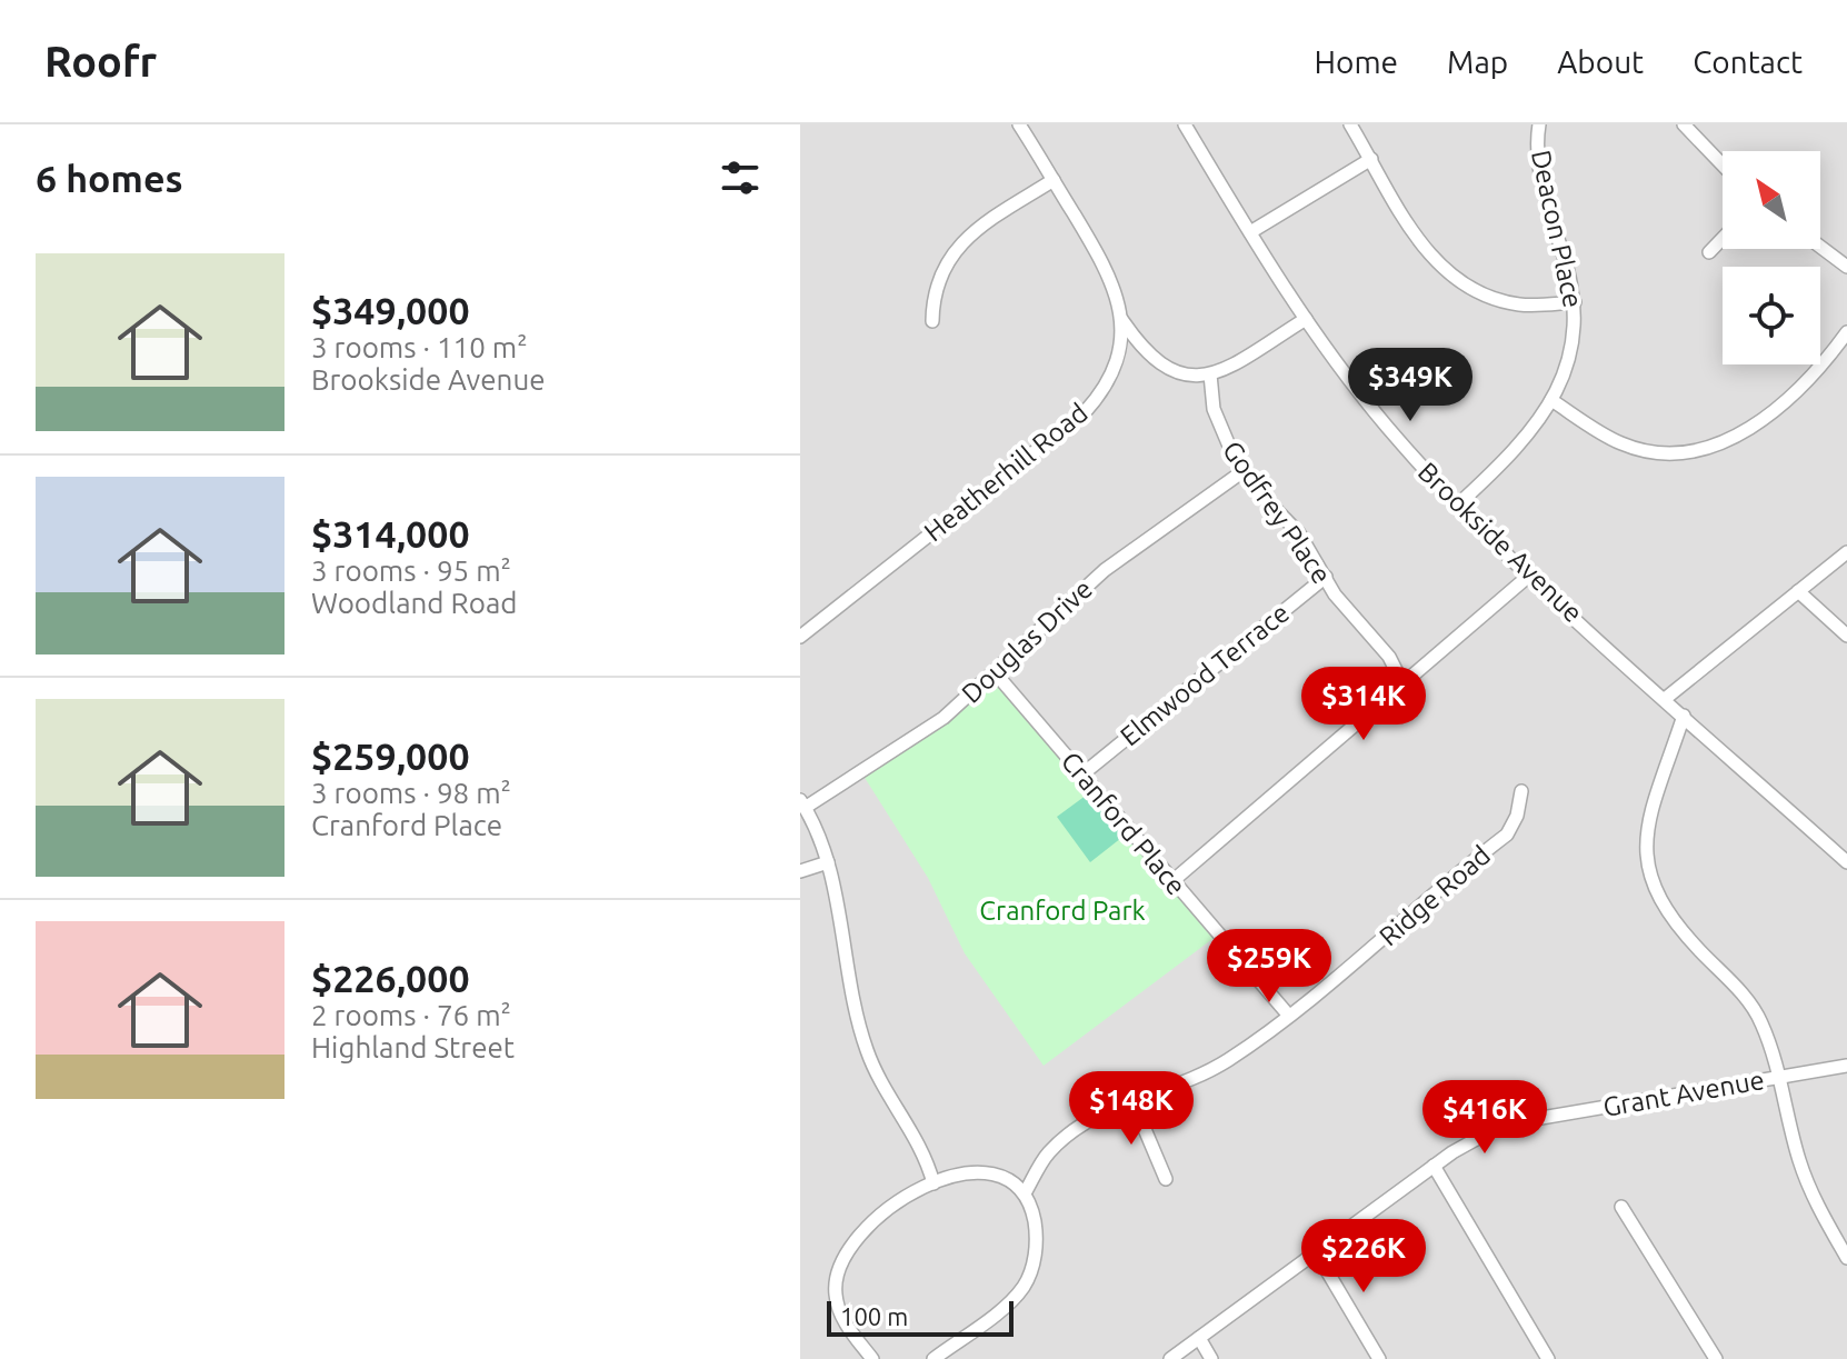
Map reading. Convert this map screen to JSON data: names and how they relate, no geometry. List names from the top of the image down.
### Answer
{
  "streets": {
    "street": [
      "Deacon Place",
      "Heatherhill Road",
      "Godfrey Place",
      "Brookside Avenue",
      "Douglas Drive",
      "Elmwood Terrace",
      "Cranford Place",
      "Ridge Road",
      "Grant Avenue"
    ]
  },
  "crossings": [
    ["Deacon Place", "Brookside Avenue"],
    ["Godfrey Place", "Douglas Drive"],
    ["Godfrey Place", "Elmwood Terrace"],
    ["Douglas Drive", "Cranford Place"],
    ["Elmwood Terrace", "Cranford Place"],
    ["Cranford Place", "Ridge Road"]
  ],
  "parks": ["Cranford Park"],
  "scale_bar": "100 m",
  "north": "top left",
  "page": {
    "header": "Roofr",
    "nav": [
      "Home",
      "Map",
      "About",
      "Contact"
    ],
    "heading": "6 homes",
    "list": [
      {
        "name": "$349,000",
        "note": "3 rooms · 110 m² · Brookside Avenue"
      },
      {
        "name": "$314,000",
        "note": "3 rooms · 95 m² · Woodland Road"
      },
      {
        "name": "$259,000",
        "note": "3 rooms · 98 m² · Cranford Place"
      },
      {
        "name": "$226,000",
        "note": "2 rooms · 76 m² · Highland Street"
      }
    ],
    "price": [
      "$349K",
      "$314K",
      "$259K",
      "$148K",
      "$416K",
      "$226K"
    ],
    "scale": "100 m"
  }
}
